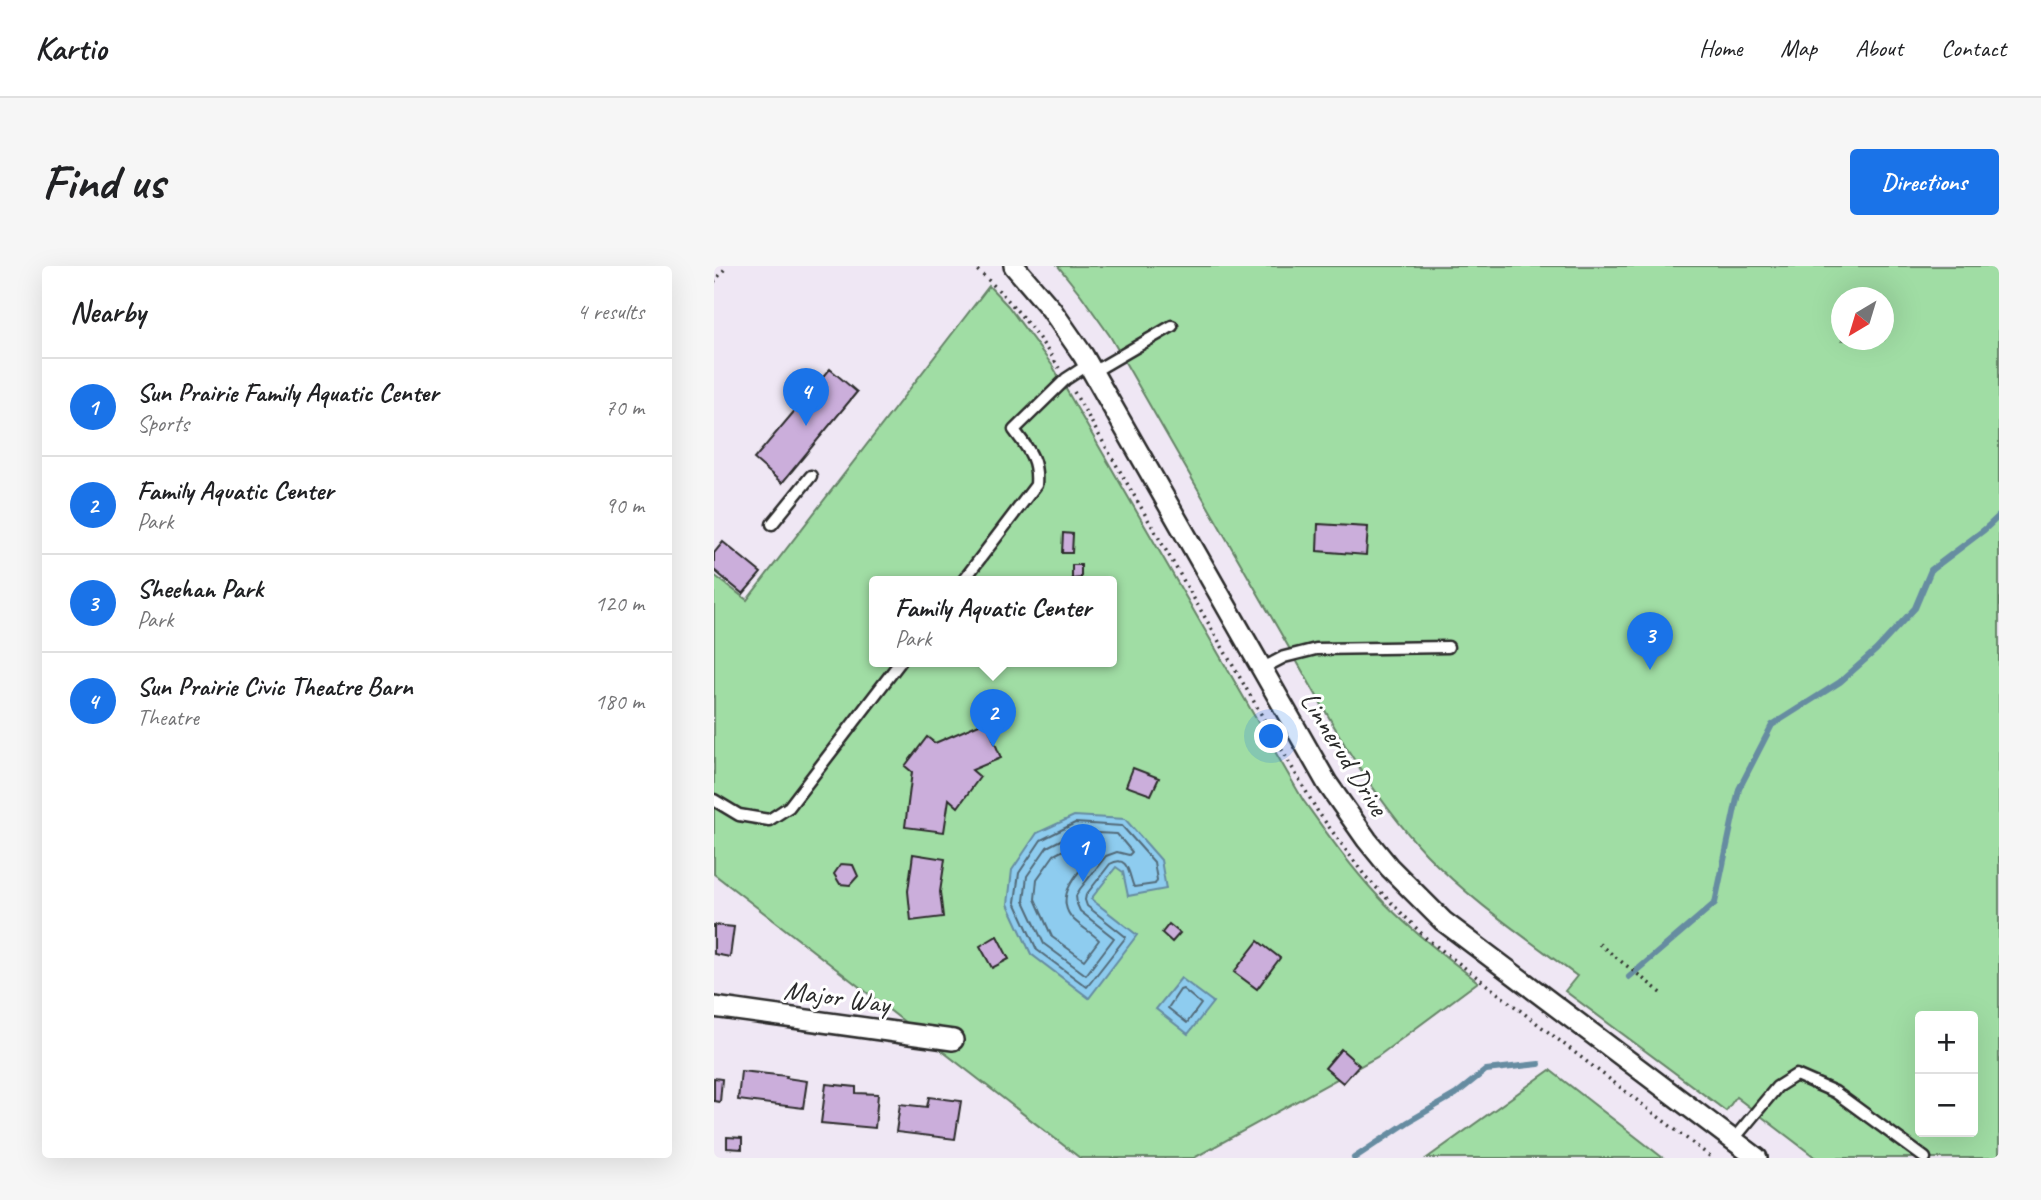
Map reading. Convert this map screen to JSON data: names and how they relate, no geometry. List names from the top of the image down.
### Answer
{
  "streets": {
    "street": ["Linnerud Drive", "Major Way"]
  },
  "north": "bottom left",
  "page": {
    "header": "Kartio",
    "nav": [
      "Home",
      "Map",
      "About",
      "Contact"
    ],
    "buttons": "Directions",
    "title": "Find us",
    "heading": ["Nearby", "4 results"],
    "list": [
      {
        "mark": "1",
        "name": "Sun Prairie Family Aquatic Center",
        "note": "Sports",
        "value": "70 m"
      },
      {
        "mark": "2",
        "name": "Family Aquatic Center",
        "note": "Park",
        "value": "90 m"
      },
      {
        "mark": "3",
        "name": "Sheehan Park",
        "note": "Park",
        "value": "120 m"
      },
      {
        "mark": "4",
        "name": "Sun Prairie Civic Theatre Barn",
        "note": "Theatre",
        "value": "180 m"
      }
    ],
    "pins": [
      "4",
      "3",
      "2",
      "1"
    ],
    "popup": ["Family Aquatic Center", "Park"],
    "map_buttons": ["+", "−"]
  }
}
